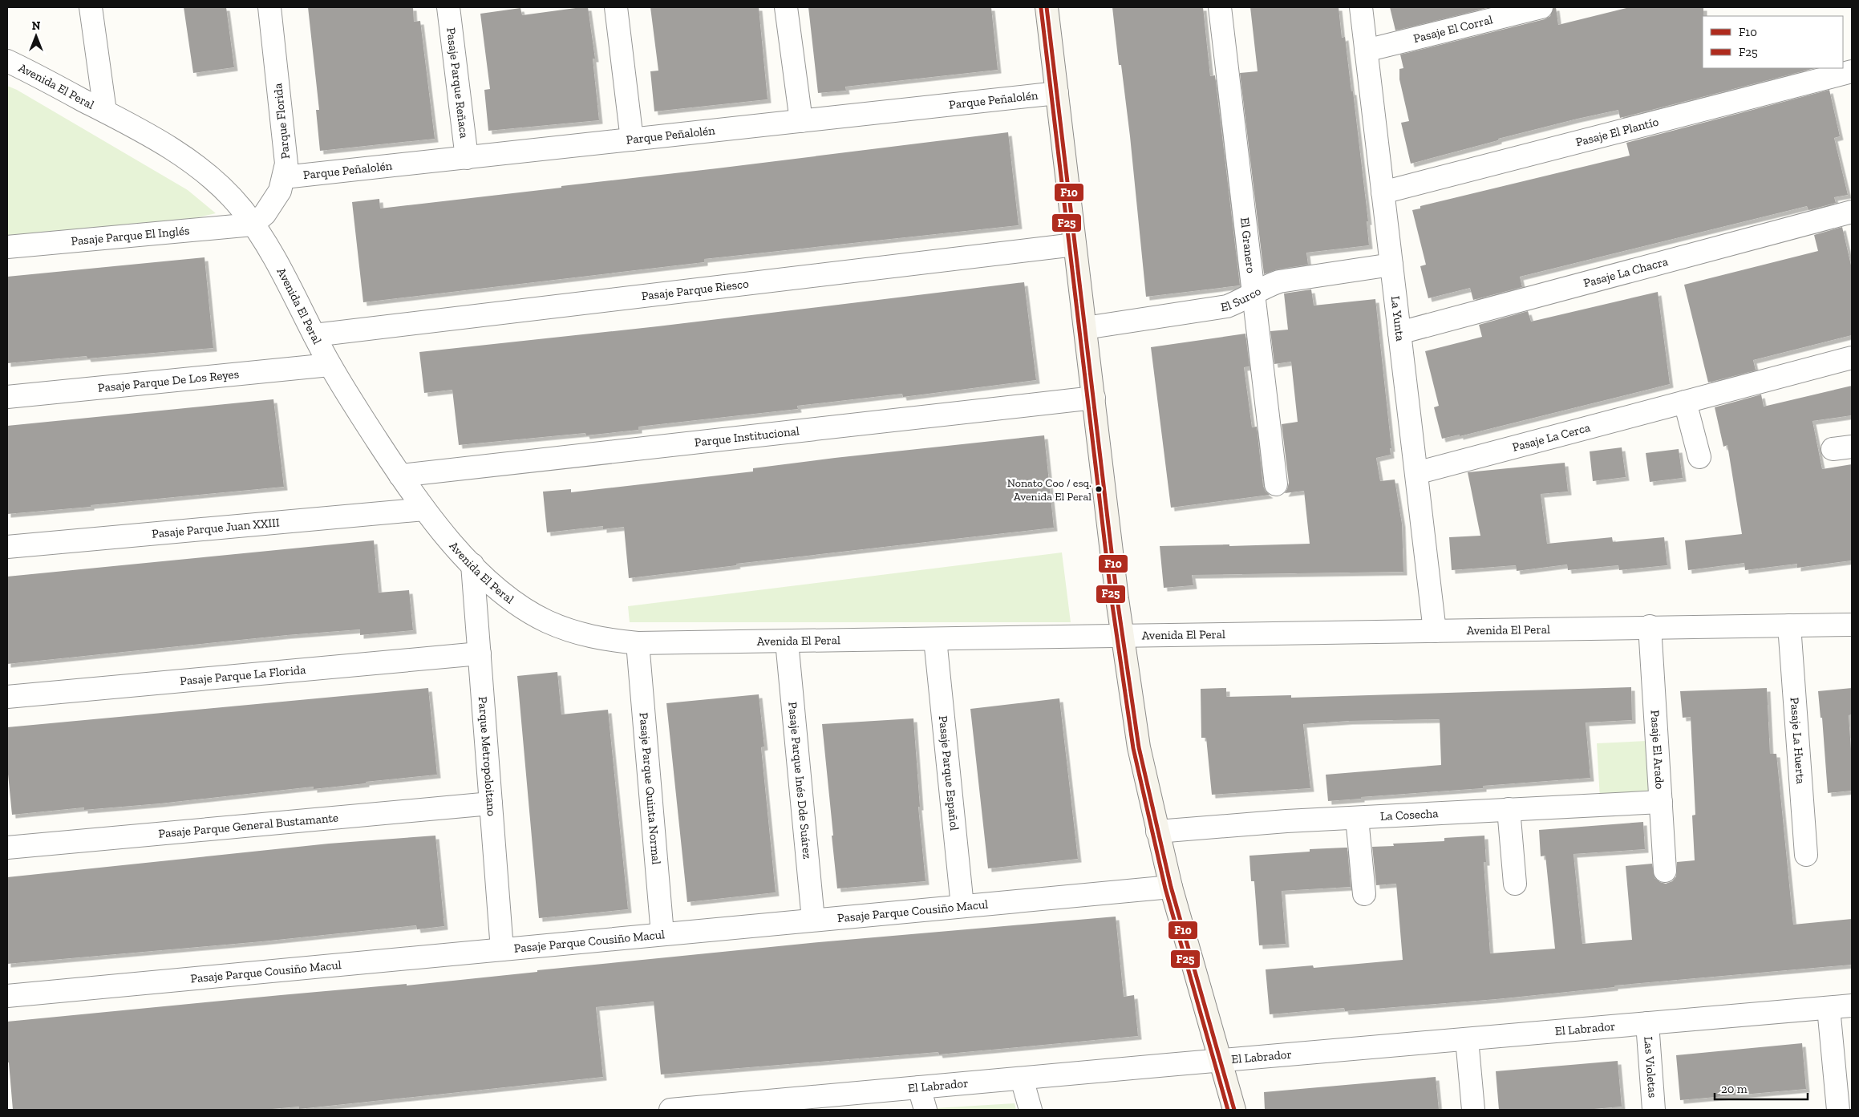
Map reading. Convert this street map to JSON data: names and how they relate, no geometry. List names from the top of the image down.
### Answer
{
  "streets": {
    "street": [
      "Pasaje El Corral",
      "Pasaje Parque Reñaca",
      "Avenida El Peral",
      "Parque Peñalolén",
      "Parque Florida",
      "Pasaje El Plantío",
      "Pasaje Parque El Inglés",
      "El Granero",
      "Pasaje La Chacra",
      "Pasaje Parque Riesco",
      "El Surco",
      "La Yunta",
      "Pasaje Parque De Los Reyes",
      "Parque Institucional",
      "Pasaje La Cerca",
      "Pasaje Parque Juan XXIII",
      "Pasaje Parque La Florida",
      "Pasaje La Huerta",
      "Pasaje El Arado",
      "Parque Metropoloitano",
      "Pasaje Parque Español",
      "Pasaje Parque Inés Dde Suárez",
      "Pasaje Parque Quinta Normal",
      "La Cosecha",
      "Pasaje Parque General Bustamante",
      "Pasaje Parque Cousiño Macul",
      "El Labrador",
      "Las Violetas"
    ]
  },
  "crossings": [
    ["Pasaje El Corral", "La Yunta"],
    ["Pasaje Parque Reñaca", "Parque Peñalolén"],
    ["Avenida El Peral", "Parque Florida"],
    ["Avenida El Peral", "Pasaje Parque El Inglés"],
    ["Avenida El Peral", "Pasaje Parque Riesco"],
    ["Avenida El Peral", "La Yunta"],
    ["Avenida El Peral", "Pasaje Parque De Los Reyes"],
    ["Avenida El Peral", "Parque Institucional"],
    ["Avenida El Peral", "Pasaje Parque Juan XXIII"],
    ["Avenida El Peral", "Pasaje La Huerta"],
    ["Avenida El Peral", "Pasaje El Arado"],
    ["Avenida El Peral", "Parque Metropoloitano"],
    ["Avenida El Peral", "Pasaje Parque Español"],
    ["Avenida El Peral", "Pasaje Parque Inés Dde Suárez"],
    ["Avenida El Peral", "Pasaje Parque Quinta Normal"],
    ["Parque Peñalolén", "Parque Florida"],
    ["Parque Florida", "Pasaje Parque El Inglés"],
    ["Pasaje El Plantío", "La Yunta"],
    ["El Granero", "El Surco"],
    ["Pasaje La Chacra", "La Yunta"],
    ["El Surco", "La Yunta"],
    ["La Yunta", "Pasaje La Cerca"],
    ["Pasaje Parque La Florida", "Parque Metropoloitano"],
    ["Pasaje El Arado", "La Cosecha"],
    ["Parque Metropoloitano", "Pasaje Parque General Bustamante"],
    ["Parque Metropoloitano", "Pasaje Parque Cousiño Macul"],
    ["Pasaje Parque Español", "Pasaje Parque Cousiño Macul"],
    ["Pasaje Parque Inés Dde Suárez", "Pasaje Parque Cousiño Macul"],
    ["Pasaje Parque Quinta Normal", "Pasaje Parque Cousiño Macul"],
    ["El Labrador", "Las Violetas"]
  ],
  "places": ["Nonato Coo / esq. Avenida El Peral"],
  "lines": ["transit line F10", "transit line F25"],
  "legend": ["F10", "F25"],
  "scale_bar": "20 m",
  "north": "top"
}
